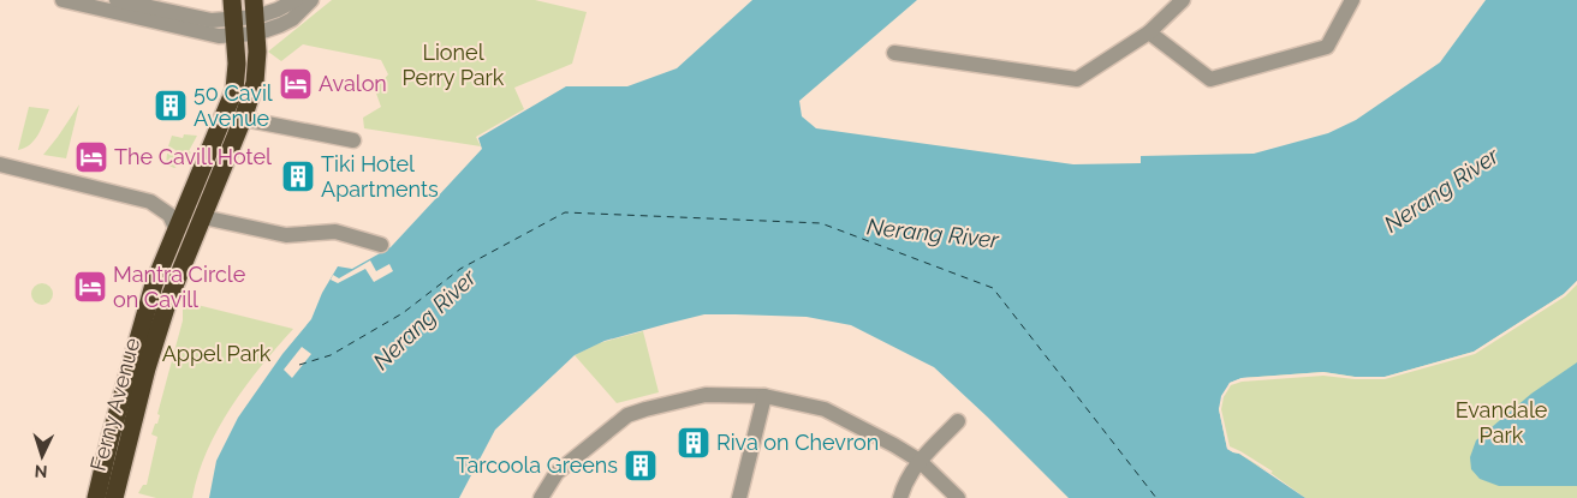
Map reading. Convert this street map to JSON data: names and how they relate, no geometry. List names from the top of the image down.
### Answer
{
  "streets": {
    "highway": ["Ferny Avenue"]
  },
  "water": ["Nerang River"],
  "parks": ["Lionel Perry Park", "Appel Park", "Evandale Park"],
  "places": {
    "hotel": ["Avalon", "The Cavill Hotel", "Mantra Circle on Cavill"],
    "building": [
      "50 Cavil Avenue",
      "Tiki Hotel Apartments",
      "Riva on Chevron",
      "Tarcoola Greens"
    ]
  },
  "north": "bottom"
}
